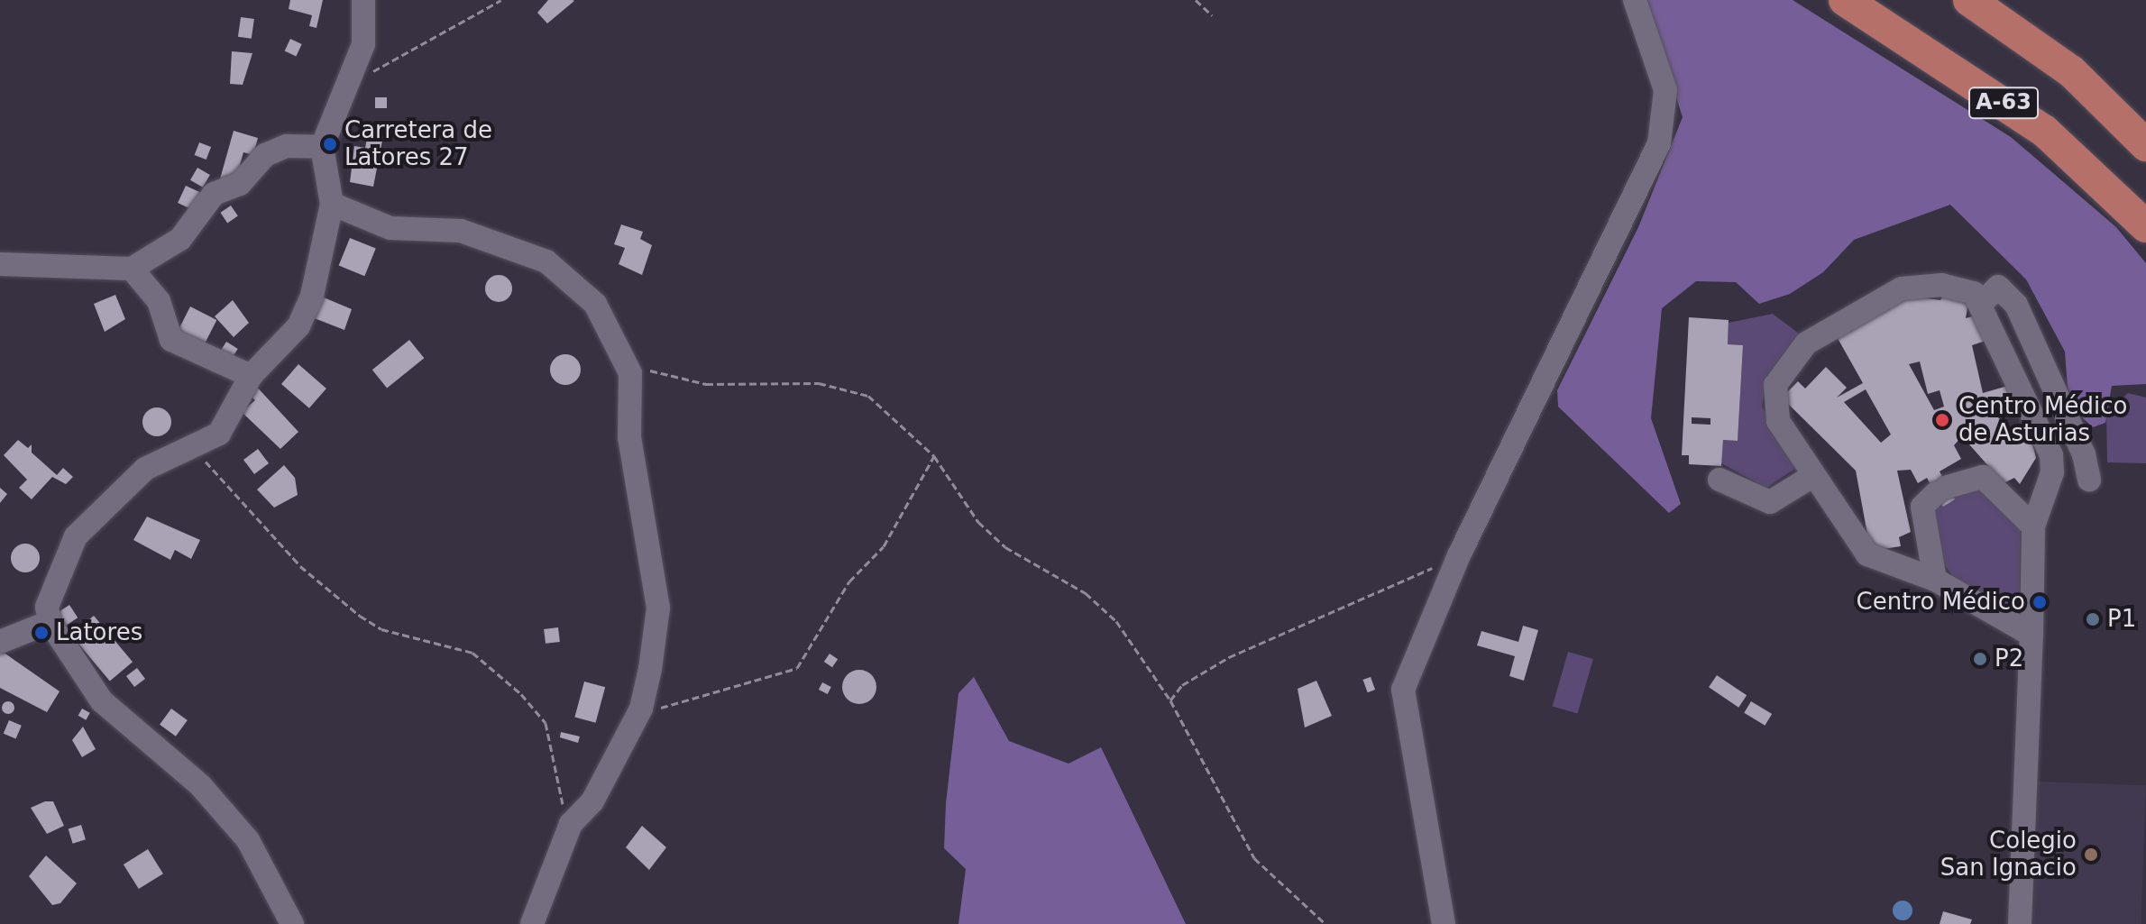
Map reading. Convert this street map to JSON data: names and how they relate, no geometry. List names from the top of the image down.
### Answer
{
  "streets": {
    "highway": ["A-63"]
  },
  "places": [
    "Carretera de Latores 27",
    "Centro Médico de Asturias",
    "Centro Médico",
    "P1",
    "Latores",
    "P2",
    "Colegio San Ignacio"
  ]
}
